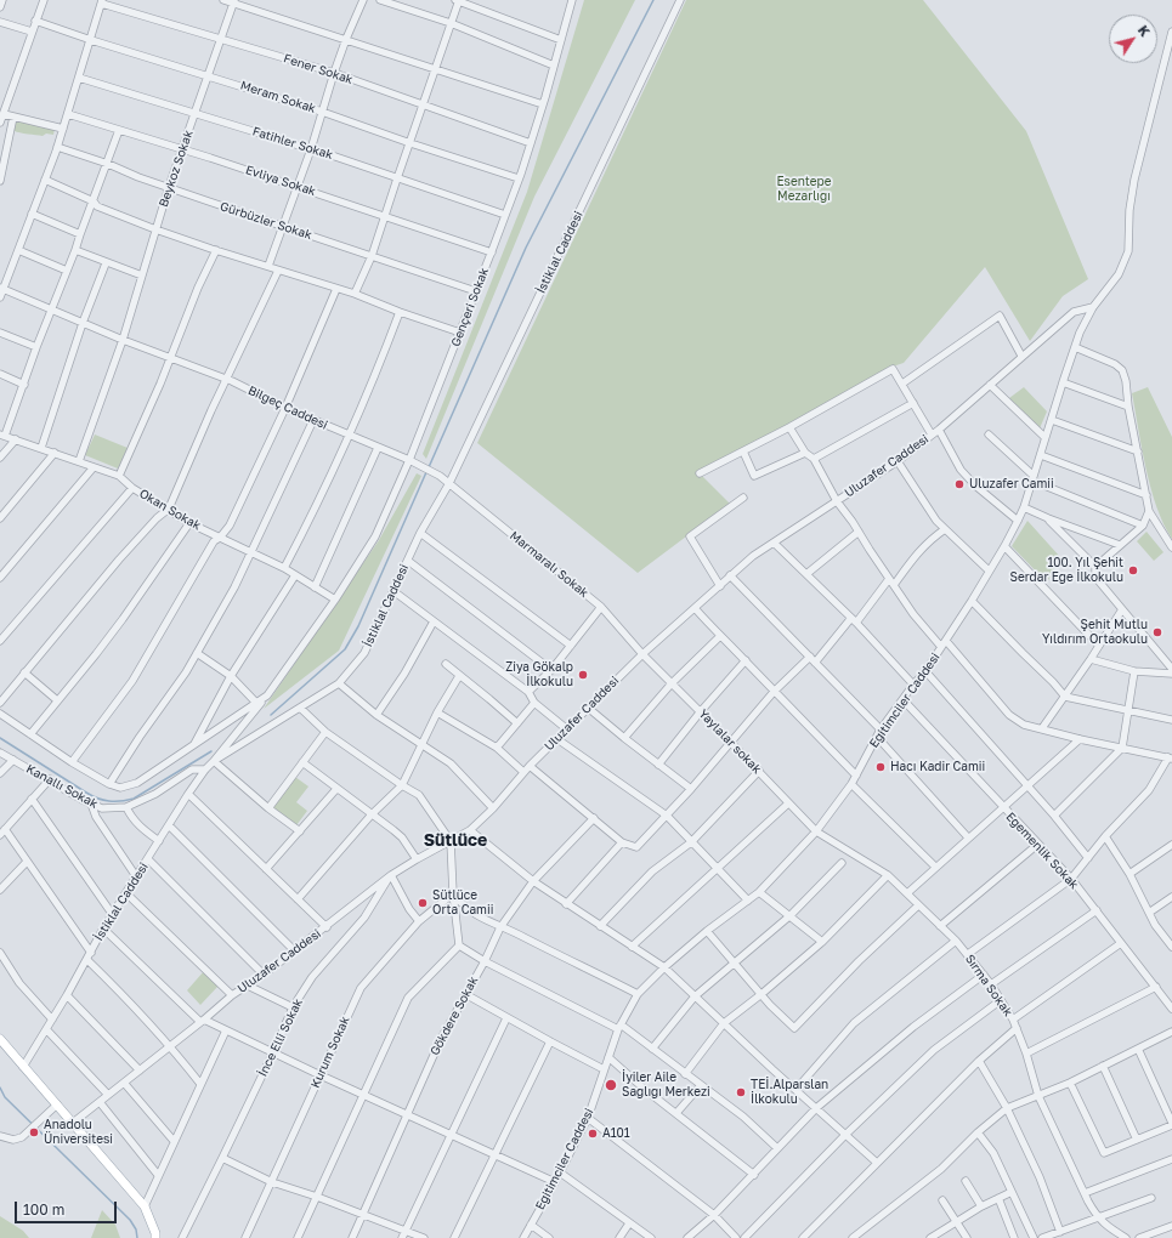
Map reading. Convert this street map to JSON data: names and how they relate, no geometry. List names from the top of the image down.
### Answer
{
  "streets": {
    "street": [
      "Fener Sokak",
      "Meram Sokak",
      "Fatihler Sokak",
      "Beykoz Sokak",
      "Evliya Sokak",
      "Gürbüzler Sokak",
      "İstiklal Caddesi",
      "Gençeri Sokak",
      "Bilgeç Caddesi",
      "Uluzafer Caddesi",
      "Okan Sokak",
      "Marmaralı Sokak",
      "Eğitimciler Caddesi",
      "Yaylalar sokak",
      "Kanallı Sokak",
      "Egemenlik Sokak",
      "Sırma Sokak",
      "Gökdere Sokak",
      "İnce Elli Sokak",
      "Kurum Sokak"
    ]
  },
  "crossings": [
    ["Fener Sokak", "Beykoz Sokak"],
    ["Fener Sokak", "Gençeri Sokak"],
    ["Meram Sokak", "Beykoz Sokak"],
    ["Meram Sokak", "Gençeri Sokak"],
    ["Fatihler Sokak", "Beykoz Sokak"],
    ["Fatihler Sokak", "Gençeri Sokak"],
    ["Beykoz Sokak", "Evliya Sokak"],
    ["Beykoz Sokak", "Gürbüzler Sokak"],
    ["Beykoz Sokak", "Bilgeç Caddesi"],
    ["Beykoz Sokak", "Okan Sokak"],
    ["Evliya Sokak", "Gençeri Sokak"],
    ["Gürbüzler Sokak", "Gençeri Sokak"],
    ["İstiklal Caddesi", "Gençeri Sokak"],
    ["İstiklal Caddesi", "Bilgeç Caddesi"],
    ["İstiklal Caddesi", "Marmaralı Sokak"],
    ["İstiklal Caddesi", "Kanallı Sokak"],
    ["Gençeri Sokak", "Bilgeç Caddesi"],
    ["Gençeri Sokak", "Okan Sokak"],
    ["Bilgeç Caddesi", "Marmaralı Sokak"],
    ["Uluzafer Caddesi", "Marmaralı Sokak"],
    ["Uluzafer Caddesi", "Eğitimciler Caddesi"],
    ["Uluzafer Caddesi", "Yaylalar sokak"],
    ["Uluzafer Caddesi", "İnce Elli Sokak"],
    ["Marmaralı Sokak", "Yaylalar sokak"],
    ["Eğitimciler Caddesi", "Yaylalar sokak"],
    ["Eğitimciler Caddesi", "Egemenlik Sokak"],
    ["Eğitimciler Caddesi", "Sırma Sokak"],
    ["Yaylalar sokak", "Sırma Sokak"]
  ],
  "districts": ["Sütlüce"],
  "parks": ["Esentepe Mezarlığı"],
  "places": [
    "Uluzafer Camii",
    "100. Yıl Şehit Serdar Ege İlkokulu",
    "Şehit Mutlu Yıldırım Ortaokulu",
    "Ziya Gökalp İlkokulu",
    "Hacı Kadir Camii",
    "Sütlüce Orta Camii",
    "İyiler Aile Sağlığı Merkezi",
    "TEİ.Alparslan İlkokulu",
    "Anadolu Üniversitesi",
    "A101"
  ],
  "scale_bar": "100 m",
  "north": "top right"
}
